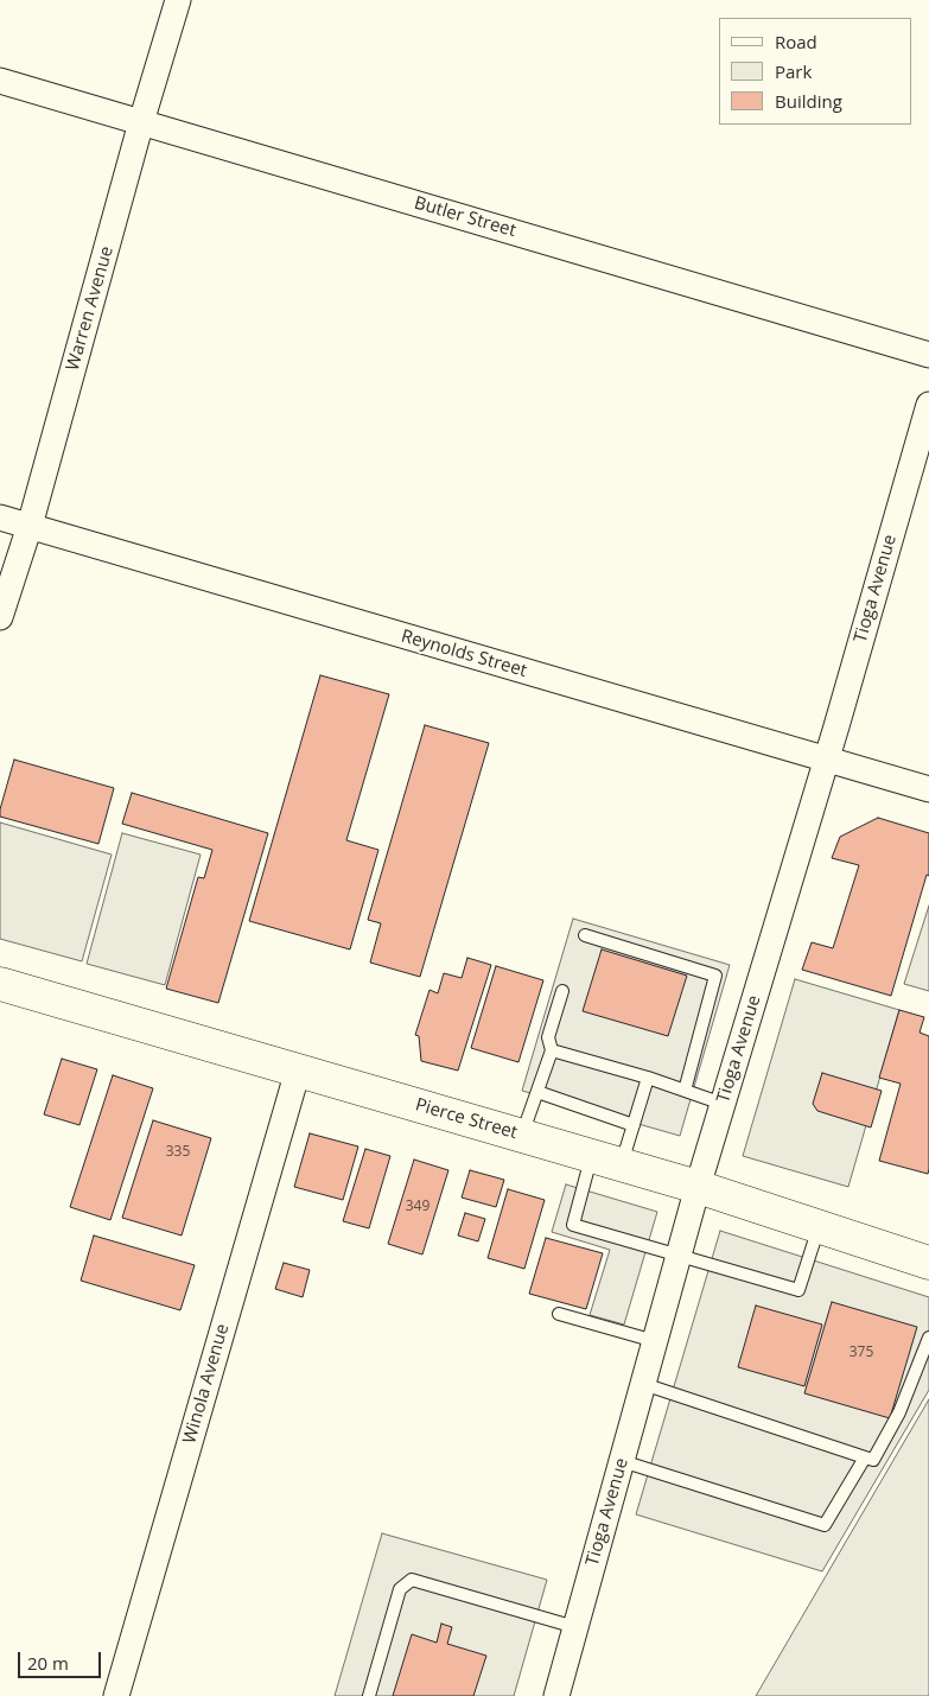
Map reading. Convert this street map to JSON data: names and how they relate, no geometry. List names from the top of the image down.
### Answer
{
  "streets": {
    "main road": ["Pierce Street"],
    "street": [
      "Butler Street",
      "Warren Avenue",
      "Tioga Avenue",
      "Reynolds Street",
      "Winola Avenue"
    ]
  },
  "crossings": [
    ["Butler Street", "Warren Avenue"],
    ["Warren Avenue", "Reynolds Street"],
    ["Tioga Avenue", "Reynolds Street"],
    ["Tioga Avenue", "Pierce Street"],
    ["Pierce Street", "Winola Avenue"]
  ],
  "house_numbers": ["335", "349", "375"],
  "legend": ["Road", "Park", "Building"],
  "scale_bar": "20 m"
}
